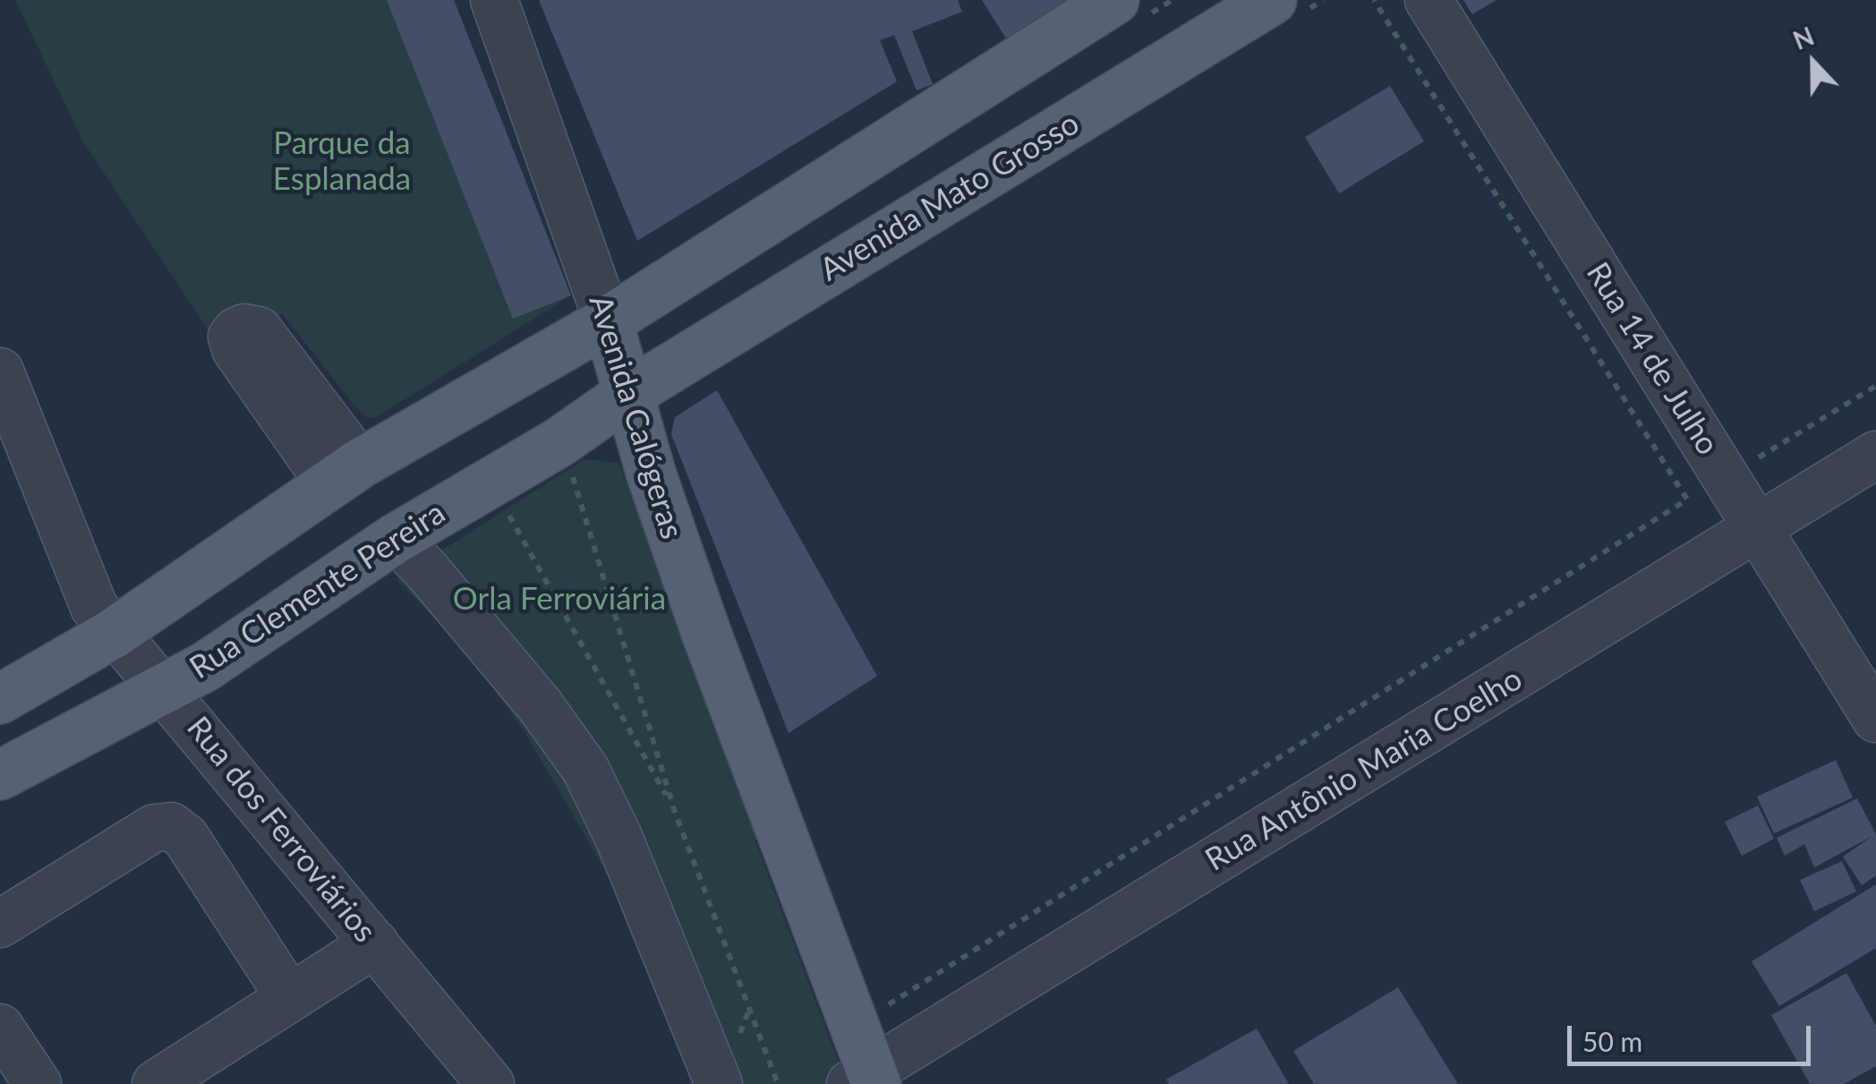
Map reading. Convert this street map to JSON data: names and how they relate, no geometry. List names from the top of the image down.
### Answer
{
  "streets": {
    "main road": ["Avenida Mato Grosso", "Avenida Calógeras", "Rua Clemente Pereira"],
    "street": ["Rua 14 de Julho", "Rua Antônio Maria Coelho", "Rua dos Ferroviários"]
  },
  "crossings": [
    ["Avenida Mato Grosso", "Avenida Calógeras"],
    ["Avenida Mato Grosso", "Rua Clemente Pereira"],
    ["Rua 14 de Julho", "Rua Antônio Maria Coelho"],
    ["Avenida Calógeras", "Rua Clemente Pereira"],
    ["Avenida Calógeras", "Rua Antônio Maria Coelho"],
    ["Rua Clemente Pereira", "Rua dos Ferroviários"]
  ],
  "parks": ["Parque da Esplanada", "Orla Ferroviária"],
  "scale_bar": "50 m",
  "north": "top"
}
